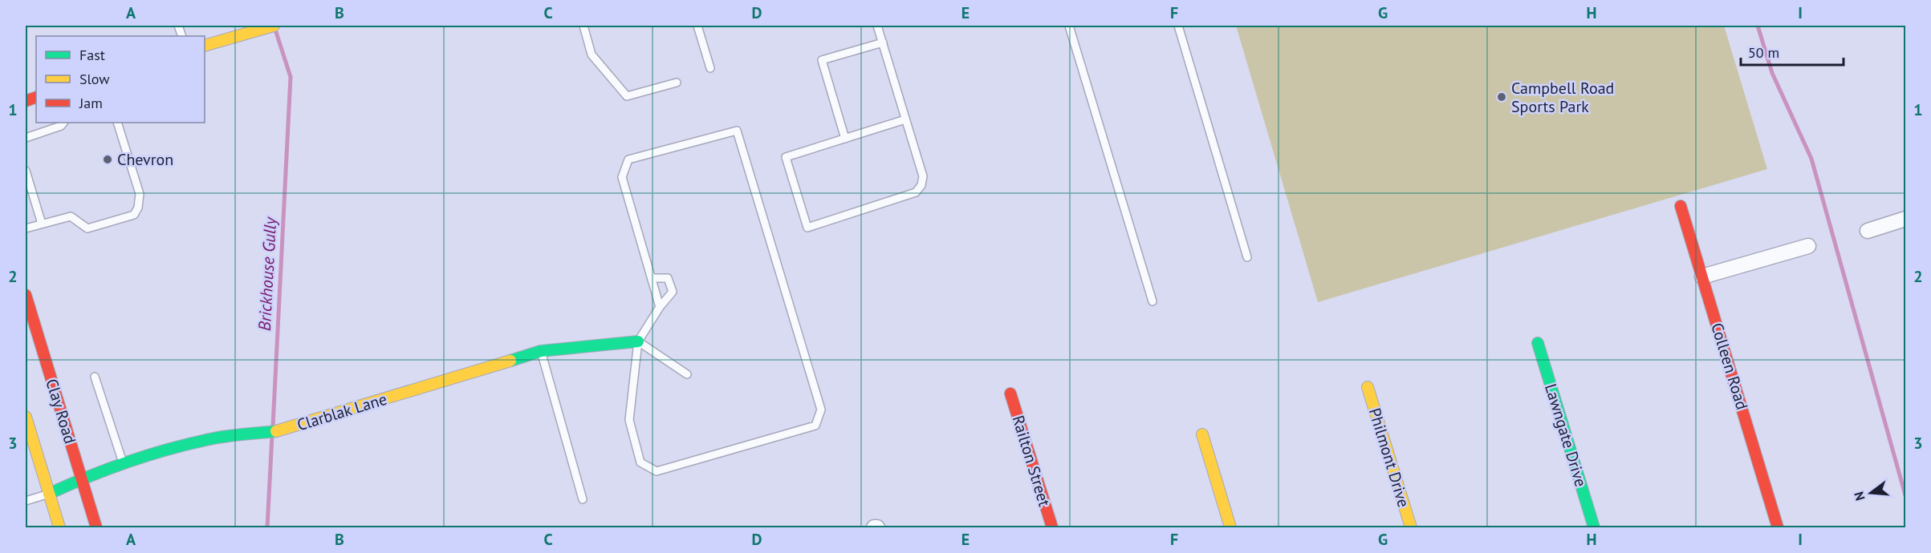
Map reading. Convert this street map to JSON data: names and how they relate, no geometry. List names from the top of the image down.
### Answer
{
  "streets": {
    "street": [
      "Colleen Road",
      "Clay Road",
      "Clarblak Lane",
      "Lawngate Drive",
      "Philmont Drive",
      "Railton Street"
    ]
  },
  "crossings": [
    ["Clay Road", "Clarblak Lane"]
  ],
  "water": ["Brickhouse Gully"],
  "places": ["Campbell Road Sports Park", "Chevron"],
  "legend": ["Fast", "Slow", "Jam"],
  "scale_bar": "50 m",
  "north": "left",
  "grid": {
    "columns": [
      "A",
      "B",
      "C",
      "D",
      "E",
      "F",
      "G",
      "H",
      "I"
    ],
    "rows": ["1", "2", "3"]
  }
}
